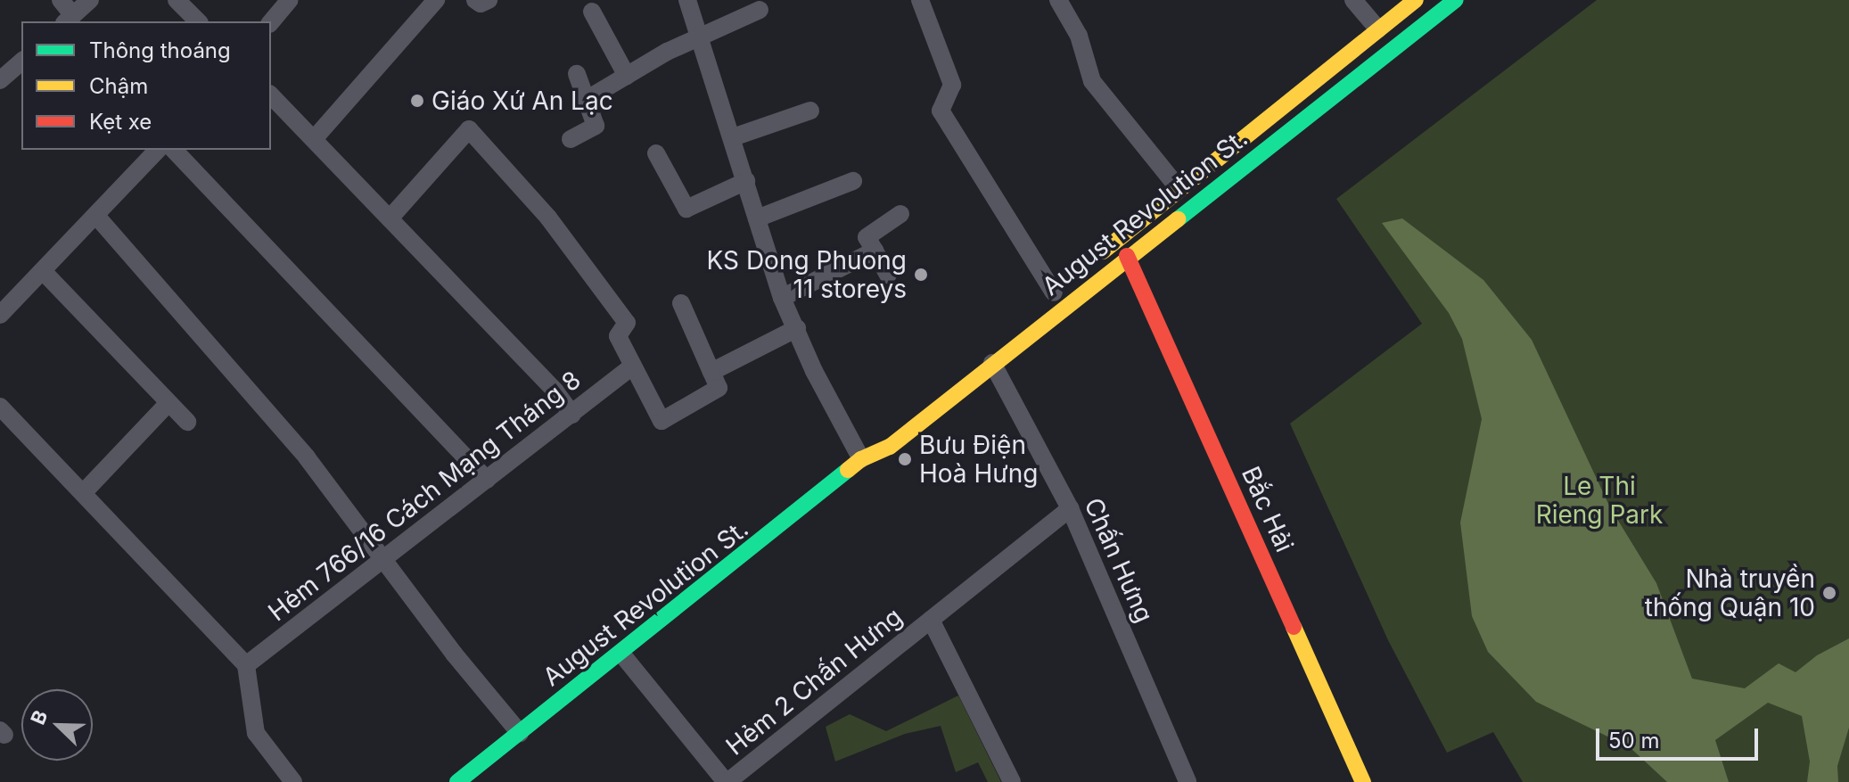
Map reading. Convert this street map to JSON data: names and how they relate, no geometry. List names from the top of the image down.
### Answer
{
  "streets": {
    "main road": ["August Revolution St.", "Bắc Hải"],
    "street": ["Hẻm 766/16 Cách Mạng Tháng 8", "Chấn Hưng", "Hẻm 2 Chấn Hưng"]
  },
  "crossings": [
    ["August Revolution St.", "Bắc Hải"],
    ["August Revolution St.", "Chấn Hưng"],
    ["Chấn Hưng", "Hẻm 2 Chấn Hưng"]
  ],
  "parks": ["Le Thi Rieng Park"],
  "places": [
    "Giáo Xứ An Lạc",
    "KS Dong Phuong 11 storeys",
    "Bưu Điện Hoà Hưng",
    "Nhà truyền thống Quận 10"
  ],
  "legend": ["Thông thoáng", "Chậm", "Kẹt xe"],
  "scale_bar": "50 m",
  "north": "top left"
}
